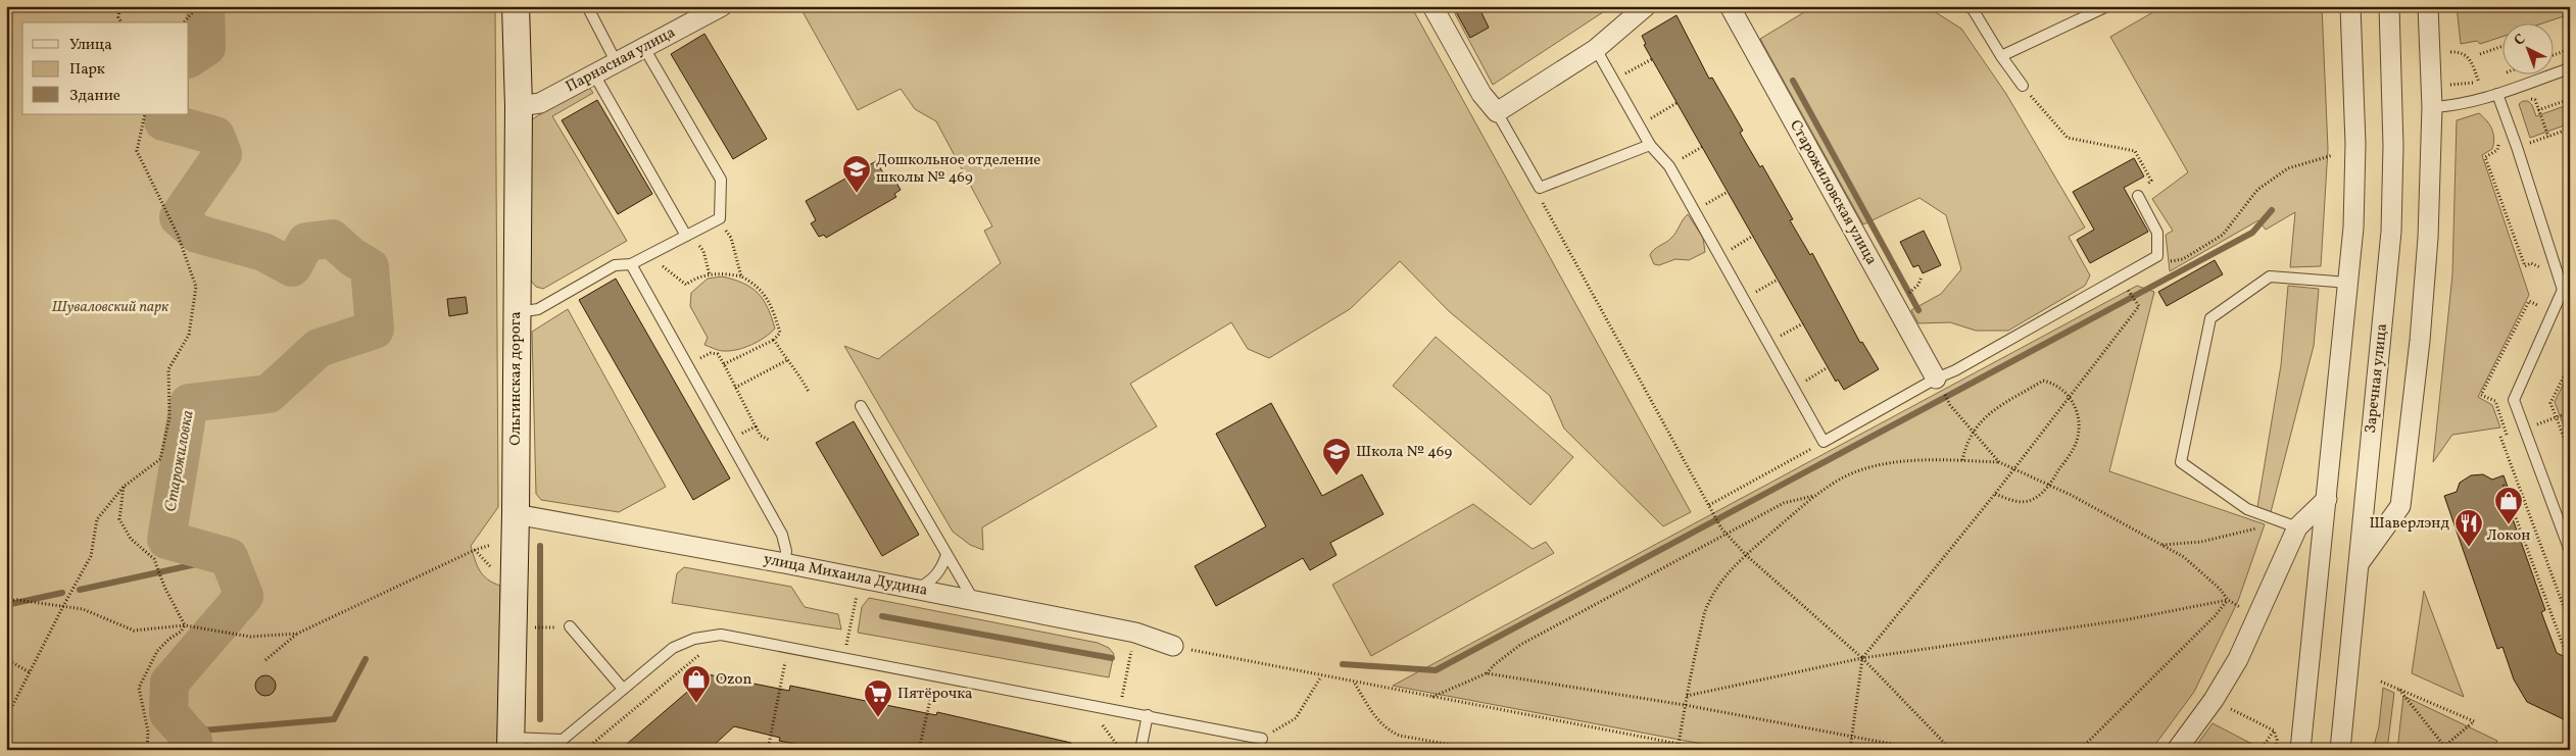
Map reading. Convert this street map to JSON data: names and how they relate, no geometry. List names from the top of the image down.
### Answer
{
  "streets": {
    "street": [
      "Парнасная улица",
      "Старожиловская улица",
      "Ольгинская дорога",
      "Заречная улица",
      "улица Михаила Дудина"
    ]
  },
  "crossings": [
    ["Парнасная улица", "Ольгинская дорога"],
    ["Ольгинская дорога", "улица Михаила Дудина"]
  ],
  "water": ["Старожиловка"],
  "parks": ["Шуваловский парк"],
  "places": {
    "school or university": ["Дошкольное отделение школы № 469", "Школа № 469"],
    "shop": ["Локон", "Ozon"],
    "restaurant": ["Шаверлэнд"],
    "supermarket": ["Пятёрочка"]
  },
  "legend": ["Улица", "Парк", "Здание"],
  "north": "top left"
}
